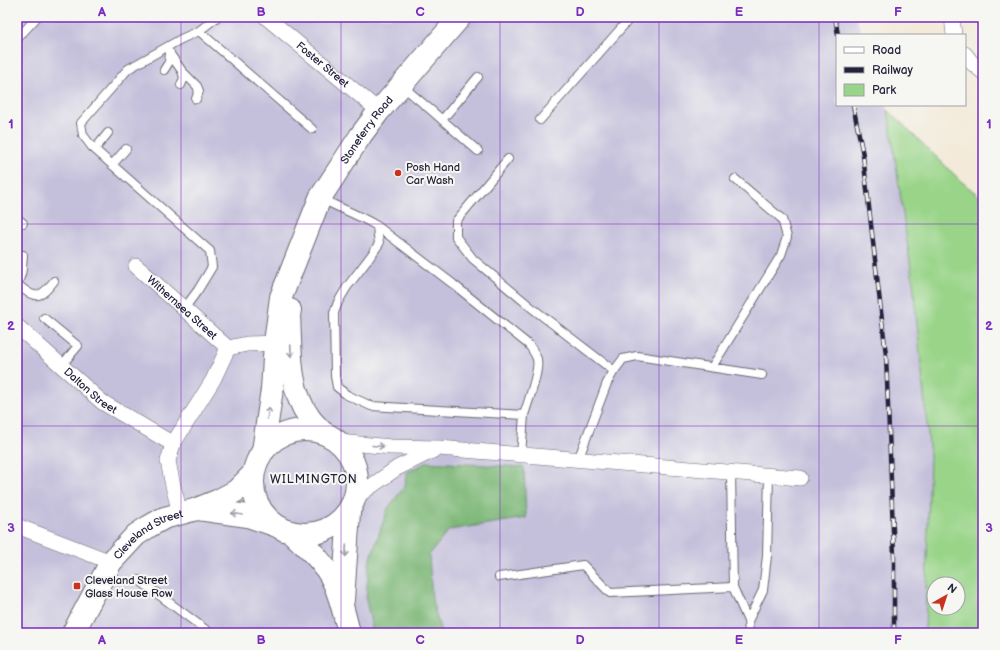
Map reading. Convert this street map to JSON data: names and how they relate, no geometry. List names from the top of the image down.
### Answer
{
  "streets": {
    "main road": ["Stoneferry Road", "Cleveland Street"],
    "street": ["Foster Street", "Withernsea Street", "Dalton Street"]
  },
  "crossings": [
    ["Foster Street", "Stoneferry Road"],
    ["Stoneferry Road", "Cleveland Street"]
  ],
  "districts": ["WILMINGTON"],
  "places": {
    "other": ["Posh Hand Car Wash"],
    "transit": ["Cleveland Street Glass House Row"]
  },
  "legend": ["Road", "Railway", "Park"],
  "north": "top right",
  "grid": {
    "columns": [
      "A",
      "B",
      "C",
      "D",
      "E",
      "F"
    ],
    "rows": ["1", "2", "3"]
  }
}
